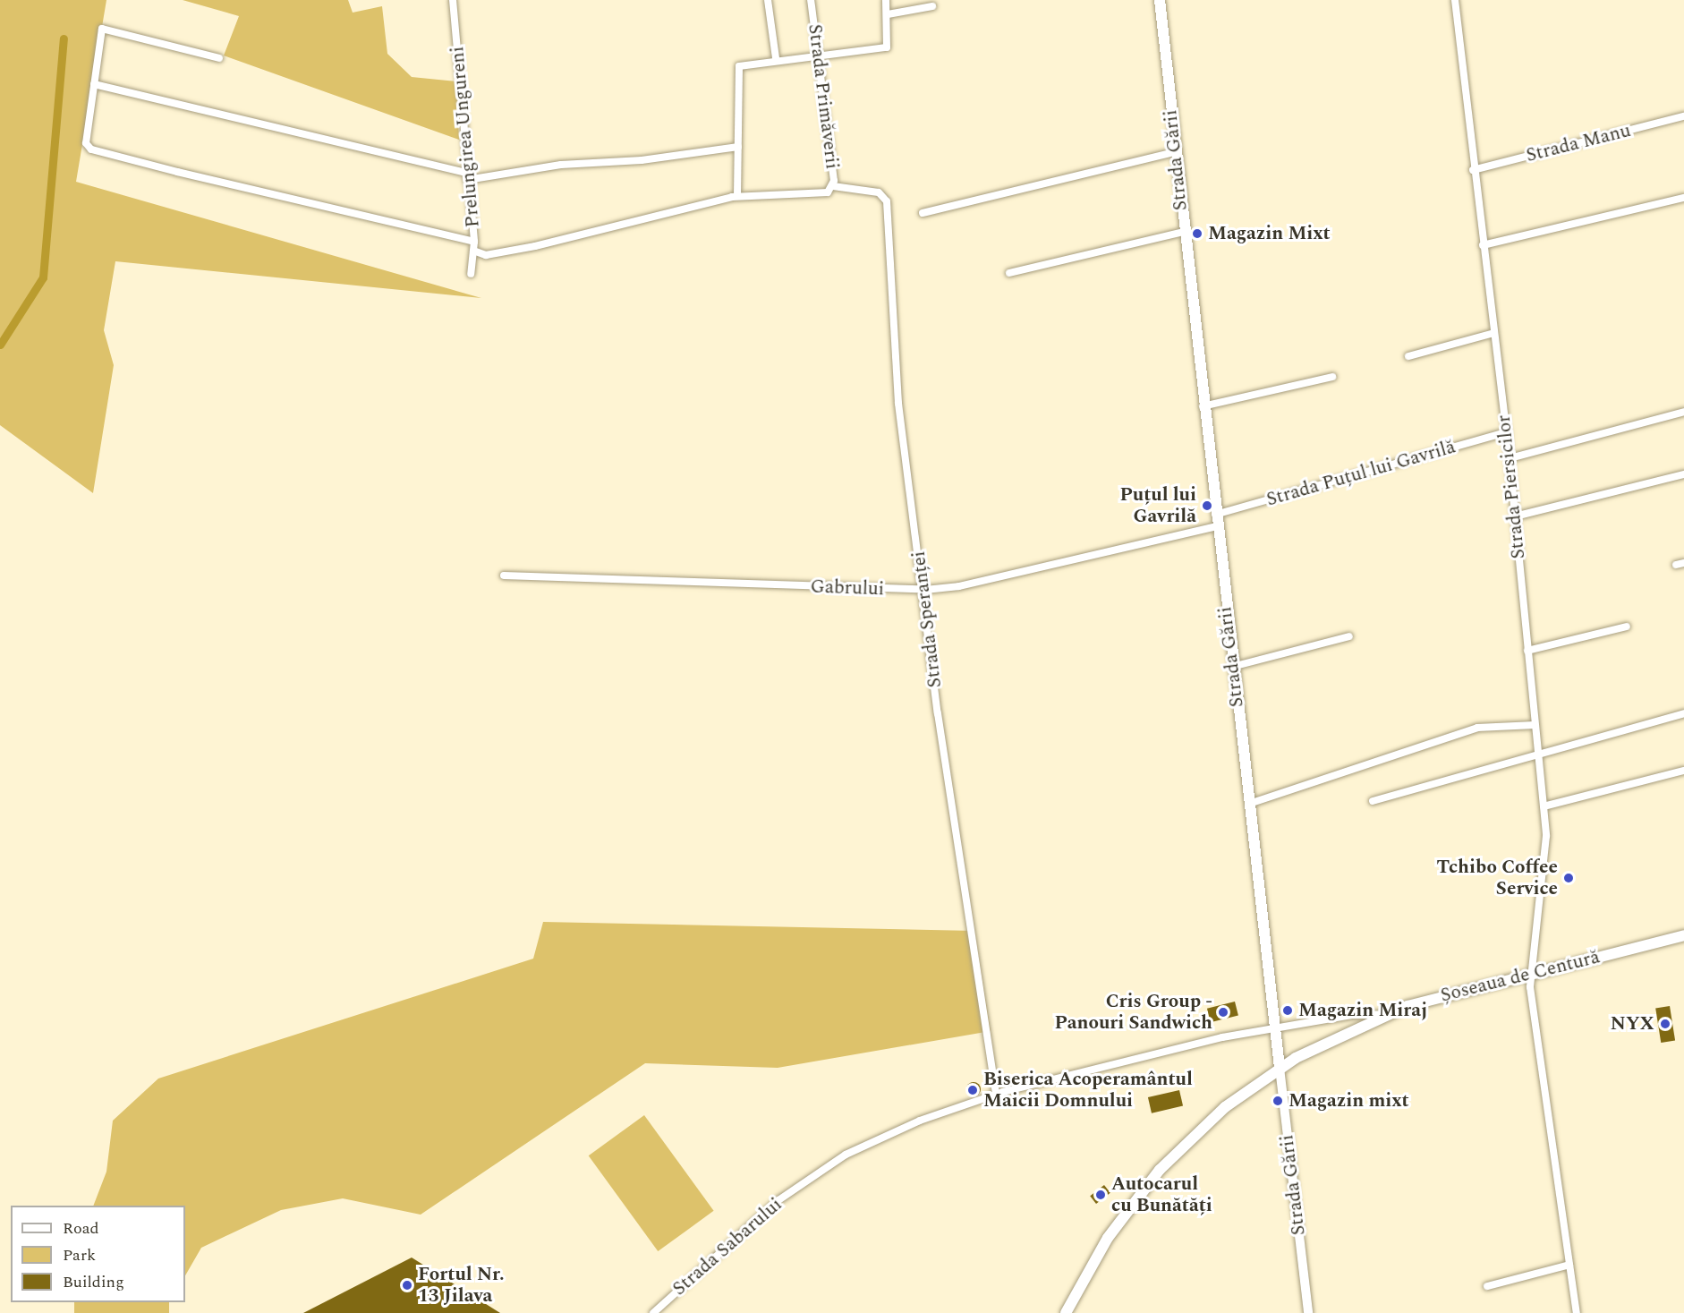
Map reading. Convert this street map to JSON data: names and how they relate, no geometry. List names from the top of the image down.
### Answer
{
  "streets": {
    "main road": ["Strada Gării", "Șoseaua de Centură"],
    "street": [
      "Strada Primăverii",
      "Prelungirea Ungureni",
      "Strada Manu",
      "Strada Puțul lui Gavrilă",
      "Strada Piersicilor",
      "Gabrului",
      "Strada Speranței",
      "Strada Sabarului"
    ]
  },
  "crossings": [
    ["Strada Primăverii", "Strada Speranței"],
    ["Prelungirea Ungureni", "Strada Speranței"],
    ["Strada Manu", "Strada Piersicilor"],
    ["Strada Gării", "Strada Puțul lui Gavrilă"],
    ["Strada Gării", "Gabrului"],
    ["Strada Gării", "Șoseaua de Centură"],
    ["Strada Gării", "Strada Sabarului"],
    ["Strada Puțul lui Gavrilă", "Strada Piersicilor"],
    ["Strada Piersicilor", "Șoseaua de Centură"],
    ["Gabrului", "Strada Speranței"],
    ["Strada Speranței", "Strada Sabarului"],
    ["Șoseaua de Centură", "Strada Sabarului"]
  ],
  "places": [
    "Magazin Mixt",
    "Puțul lui Gavrilă",
    "Tchibo Coffee Service",
    "Magazin Miraj",
    "Cris Group - Panouri Sandwich",
    "NYX",
    "Biserica Acoperamântul Maicii Domnului",
    "Magazin mixt",
    "Autocarul cu Bunătăți",
    "Fortul Nr. 13 Jilava"
  ],
  "legend": ["Road", "Park", "Building"]
}
